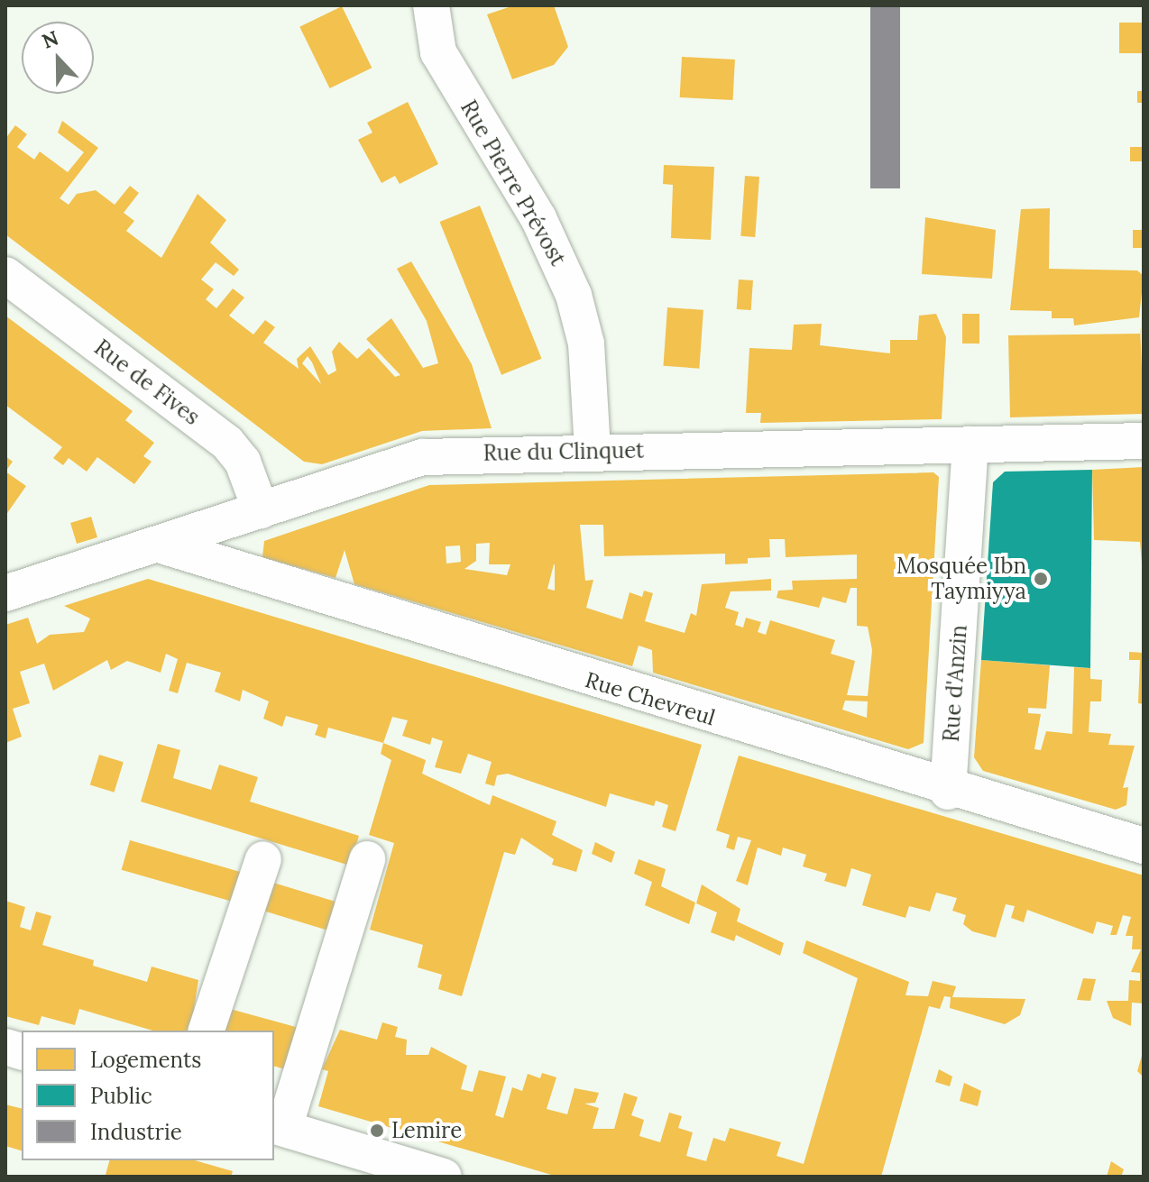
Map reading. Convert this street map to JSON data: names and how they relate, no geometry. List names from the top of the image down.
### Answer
{
  "streets": {
    "street": [
      "Rue Pierre Prévost",
      "Rue de Fives",
      "Rue du Clinquet",
      "Rue d'Anzin",
      "Rue Chevreul"
    ]
  },
  "crossings": [
    ["Rue Pierre Prévost", "Rue du Clinquet"],
    ["Rue de Fives", "Rue du Clinquet"],
    ["Rue du Clinquet", "Rue d'Anzin"],
    ["Rue du Clinquet", "Rue Chevreul"],
    ["Rue d'Anzin", "Rue Chevreul"]
  ],
  "places": ["Mosquée Ibn Taymiyya", "Lemire"],
  "legend": ["Logements", "Public", "Industrie"],
  "north": "top"
}
